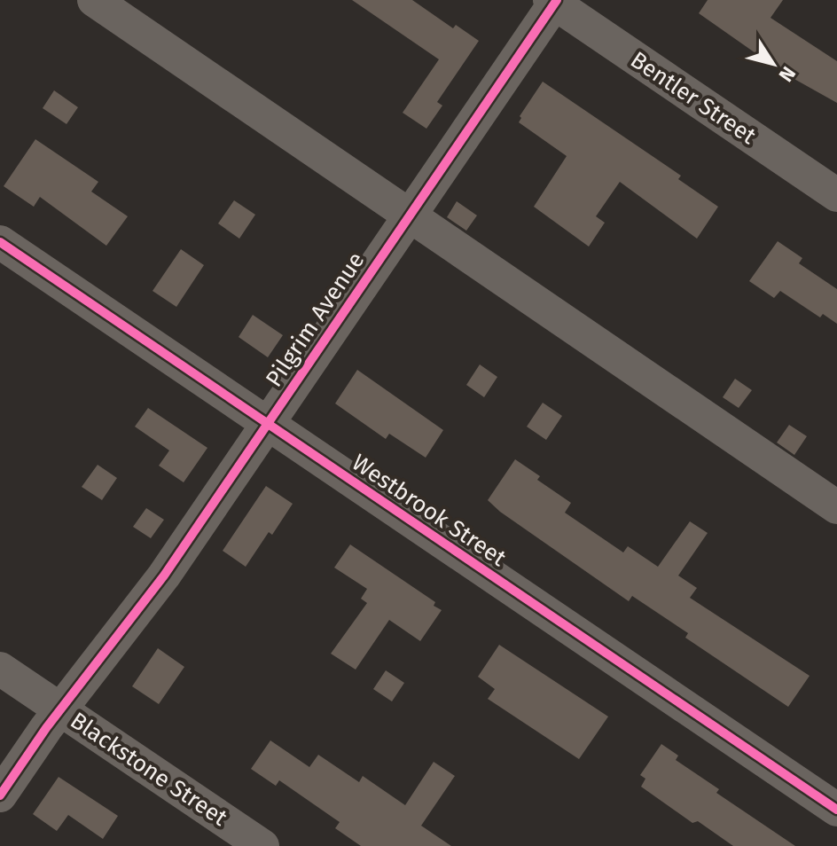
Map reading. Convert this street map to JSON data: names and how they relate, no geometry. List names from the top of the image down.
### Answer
{
  "streets": {
    "street": [
      "Bentler Street",
      "Pilgrim Avenue",
      "Westbrook Street",
      "Blackstone Street"
    ]
  },
  "crossings": [
    ["Bentler Street", "Pilgrim Avenue"],
    ["Pilgrim Avenue", "Westbrook Street"],
    ["Pilgrim Avenue", "Blackstone Street"]
  ],
  "north": "bottom right"
}
